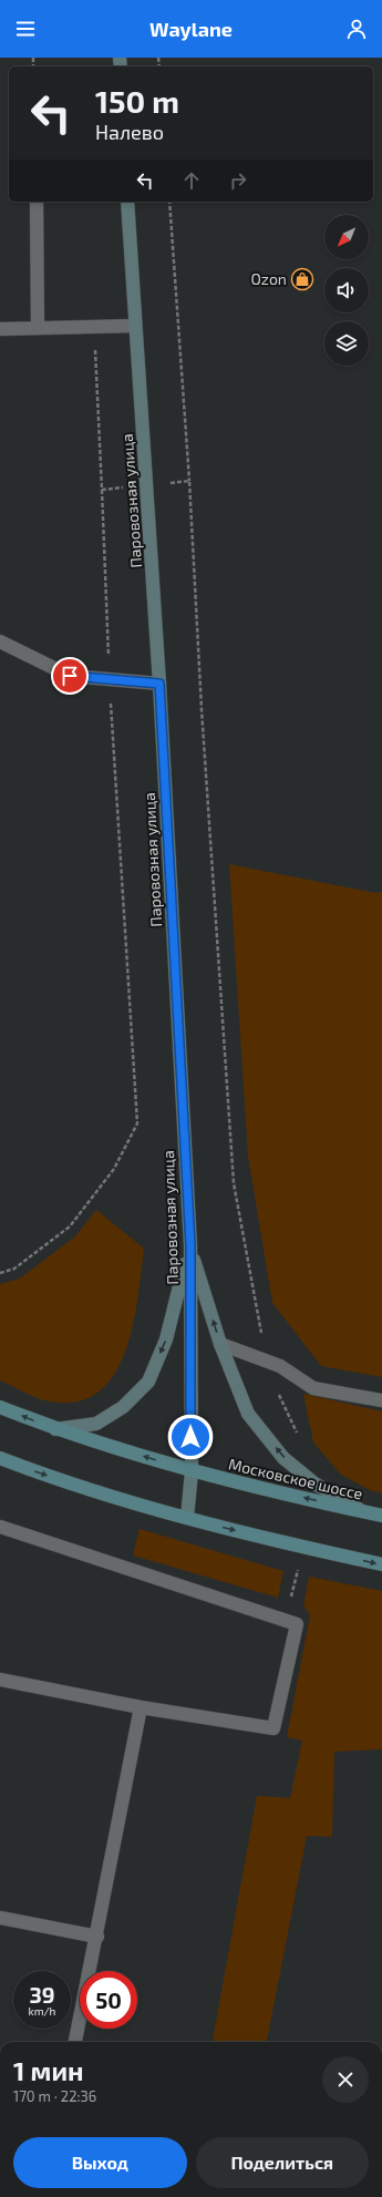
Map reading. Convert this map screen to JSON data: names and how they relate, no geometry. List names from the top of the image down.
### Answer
{
  "streets": {
    "main road": ["Паровозная улица", "Московское шоссе"]
  },
  "crossings": [
    ["Паровозная улица", "Московское шоссе"]
  ],
  "places": {
    "shop": ["Ozon"]
  },
  "north": "bottom left",
  "page": {
    "header": "Waylane",
    "turn": ["150 m", "Налево"],
    "speed": "39 km/h",
    "limit": "50",
    "heading": ["1 мин", "170 m · 22:36"],
    "buttons": ["Выход", "Поделиться"]
  }
}
